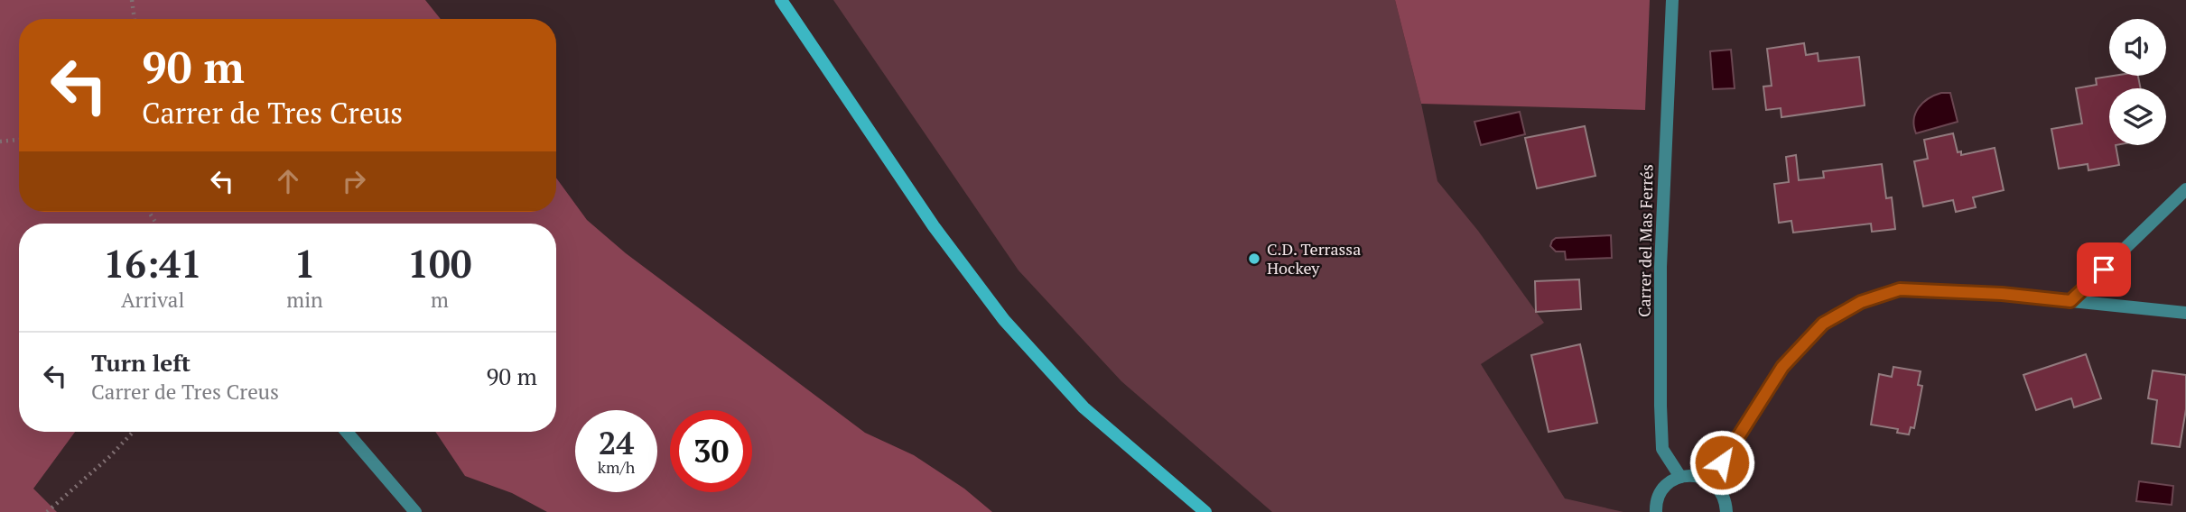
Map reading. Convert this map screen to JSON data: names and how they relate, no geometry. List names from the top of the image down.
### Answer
{
  "streets": {
    "street": ["Carrer del Mas Ferrés"]
  },
  "places": ["C.D. Terrassa Hockey"],
  "page": {
    "turn": ["90 m", "Carrer de Tres Creus"],
    "eta": [
      "16:41",
      "Arrival",
      "1",
      "min",
      "100",
      "m"
    ],
    "list": [
      {
        "name": "Turn left",
        "note": "Carrer de Tres Creus",
        "value": "90 m"
      }
    ],
    "speed": "24 km/h",
    "limit": "30"
  }
}
